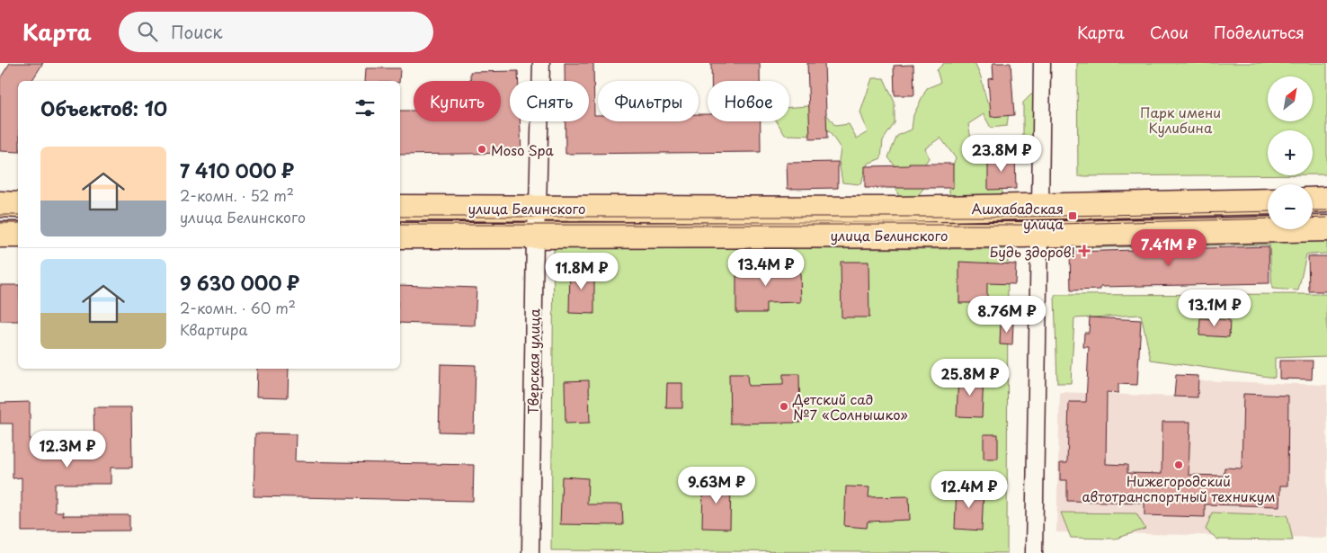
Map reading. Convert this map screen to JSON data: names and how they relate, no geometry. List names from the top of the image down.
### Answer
{
  "streets": {
    "main road": ["улица Белинского"],
    "street": ["Тверская улица"]
  },
  "crossings": [
    ["улица Белинского", "Тверская улица"]
  ],
  "parks": ["Парк имени Кулибина"],
  "places": {
    "other": ["Moso Spa", "Детский сад №7 «Солнышко»", "Нижегородский автотранспортный техникум"],
    "transit": ["Ашхабадская улица"],
    "health": ["Будь здоров!"]
  },
  "north": "top right",
  "page": {
    "header": "Карта",
    "search": "Поиск",
    "nav": ["Карта", "Слои", "Поделиться"],
    "map_buttons": ["+", "−"],
    "chip": [
      "Купить",
      "Снять",
      "Фильтры",
      "Новое"
    ],
    "heading": "Объектов: 10",
    "price": [
      "23.8M ₽",
      "7.41M ₽",
      "13.4M ₽",
      "11.8M ₽",
      "13.1M ₽",
      "8.76M ₽",
      "25.8M ₽",
      "12.3M ₽",
      "9.63M ₽",
      "12.4M ₽"
    ],
    "list": [
      {
        "name": "7 410 000 ₽",
        "note": "2-комн. · 52 m² · улица Белинского"
      },
      {
        "name": "9 630 000 ₽",
        "note": "2-комн. · 60 m² · Квартира"
      }
    ]
  }
}
